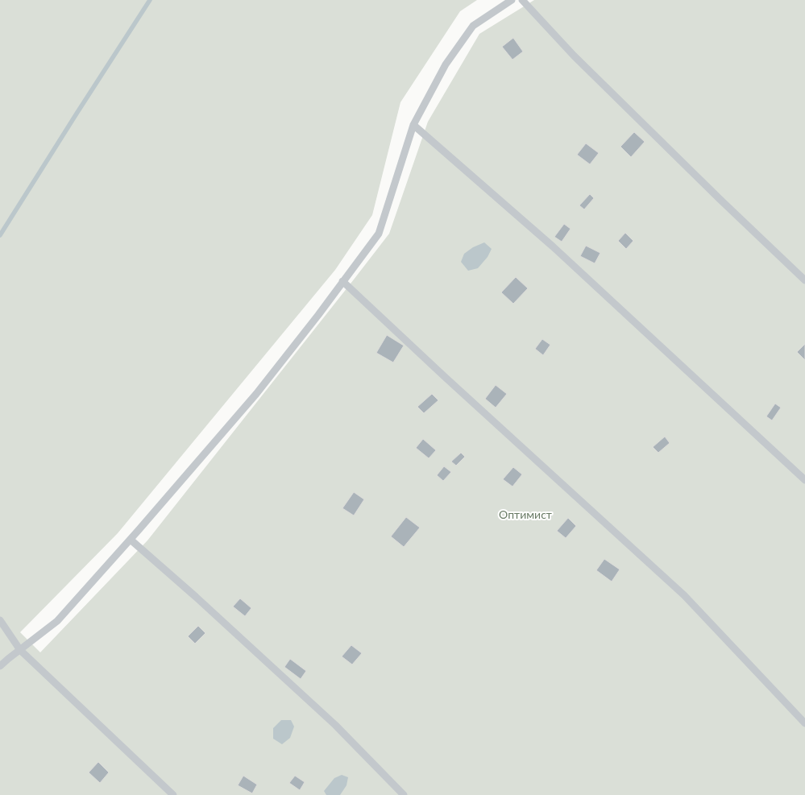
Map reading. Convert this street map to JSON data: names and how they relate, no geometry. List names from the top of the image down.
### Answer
{
  "parks": ["Оптимист"]
}
